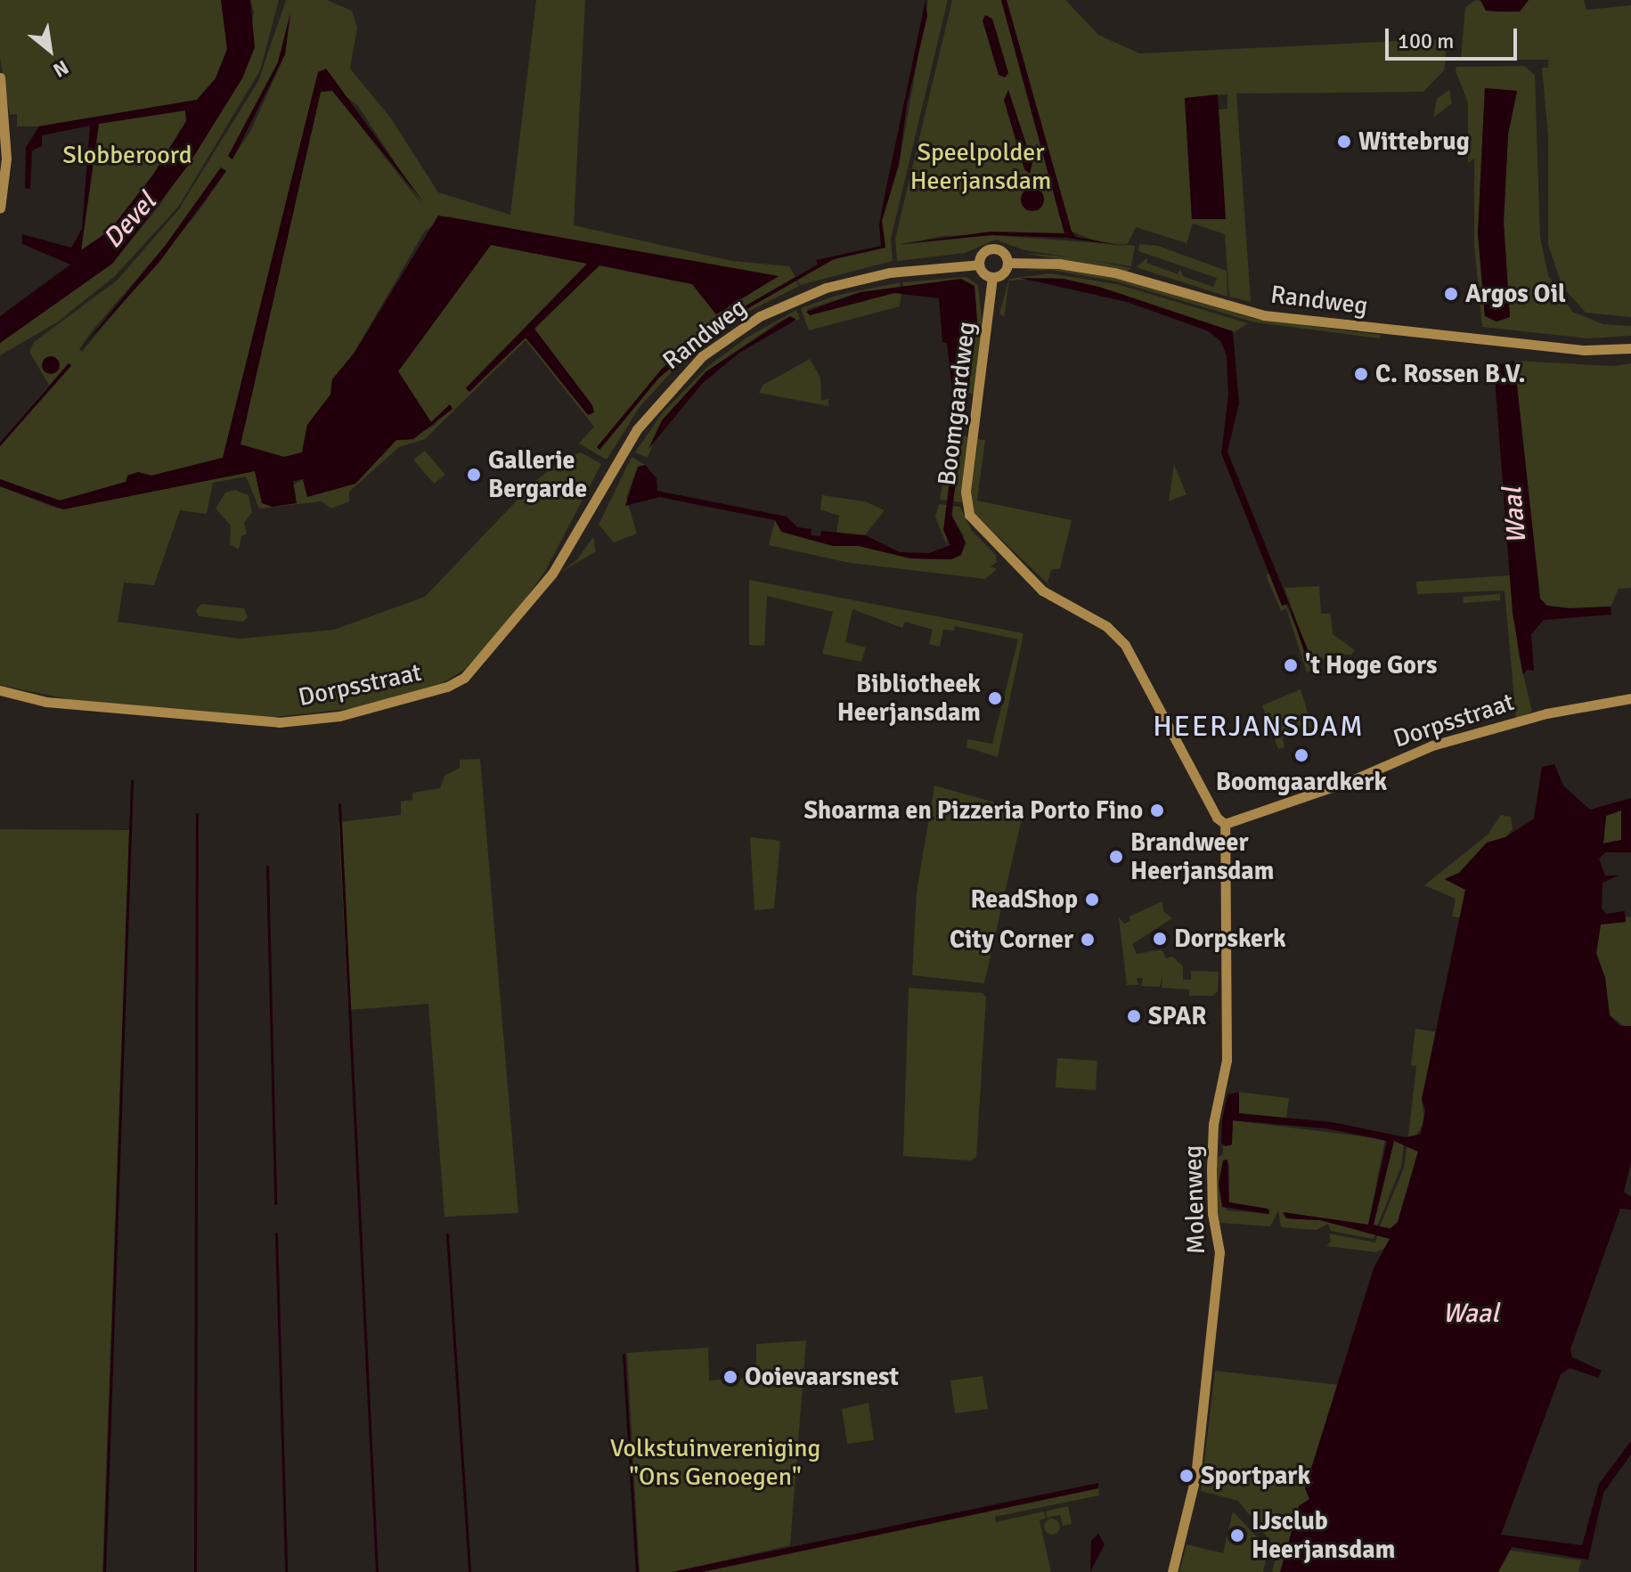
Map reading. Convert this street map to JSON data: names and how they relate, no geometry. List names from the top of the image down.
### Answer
{
  "streets": {
    "main road": [
      "Randweg",
      "Boomgaardweg",
      "Dorpsstraat",
      "Molenweg"
    ]
  },
  "crossings": [
    ["Randweg", "Boomgaardweg"],
    ["Randweg", "Dorpsstraat"],
    ["Boomgaardweg", "Dorpsstraat"],
    ["Boomgaardweg", "Molenweg"],
    ["Dorpsstraat", "Molenweg"]
  ],
  "districts": ["HEERJANSDAM"],
  "water": ["Devel", "Waal"],
  "parks": ["Speelpolder Heerjansdam", "Slobberoord", "Volkstuinvereniging \"Ons Genoegen\""],
  "places": [
    "Wittebrug",
    "Argos Oil",
    "C. Rossen B.V.",
    "Gallerie Bergarde",
    "'t Hoge Gors",
    "Bibliotheek Heerjansdam",
    "Boomgaardkerk",
    "Shoarma en Pizzeria Porto Fino",
    "Brandweer Heerjansdam",
    "ReadShop",
    "Dorpskerk",
    "City Corner",
    "SPAR",
    "Ooievaarsnest",
    "Sportpark",
    "IJsclub Heerjansdam"
  ],
  "scale_bar": "100 m",
  "north": "bottom right"
}
